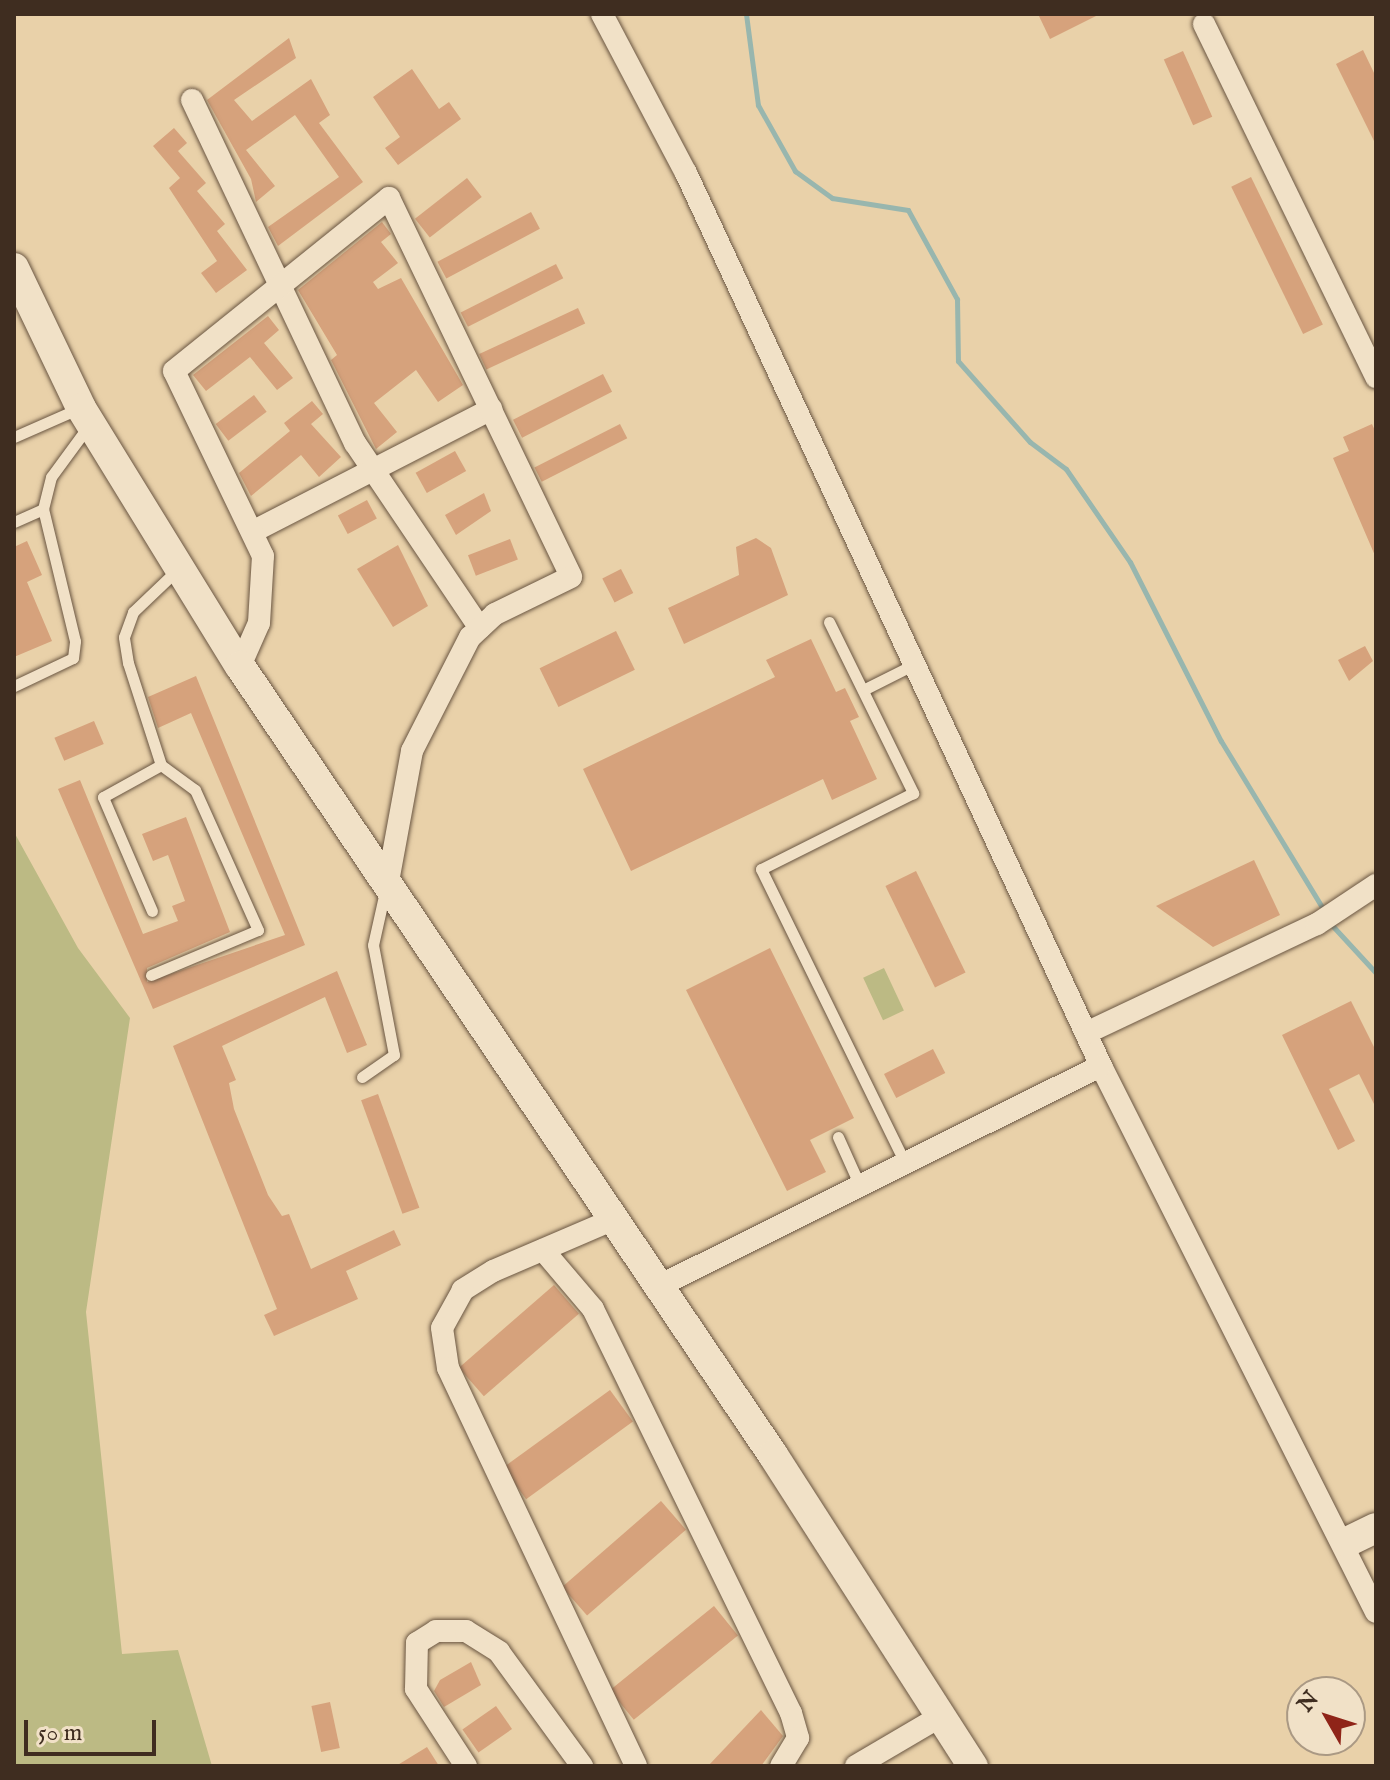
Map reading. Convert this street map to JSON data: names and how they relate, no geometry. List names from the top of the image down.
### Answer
{
  "scale_bar": "50 m",
  "north": "top left"
}
